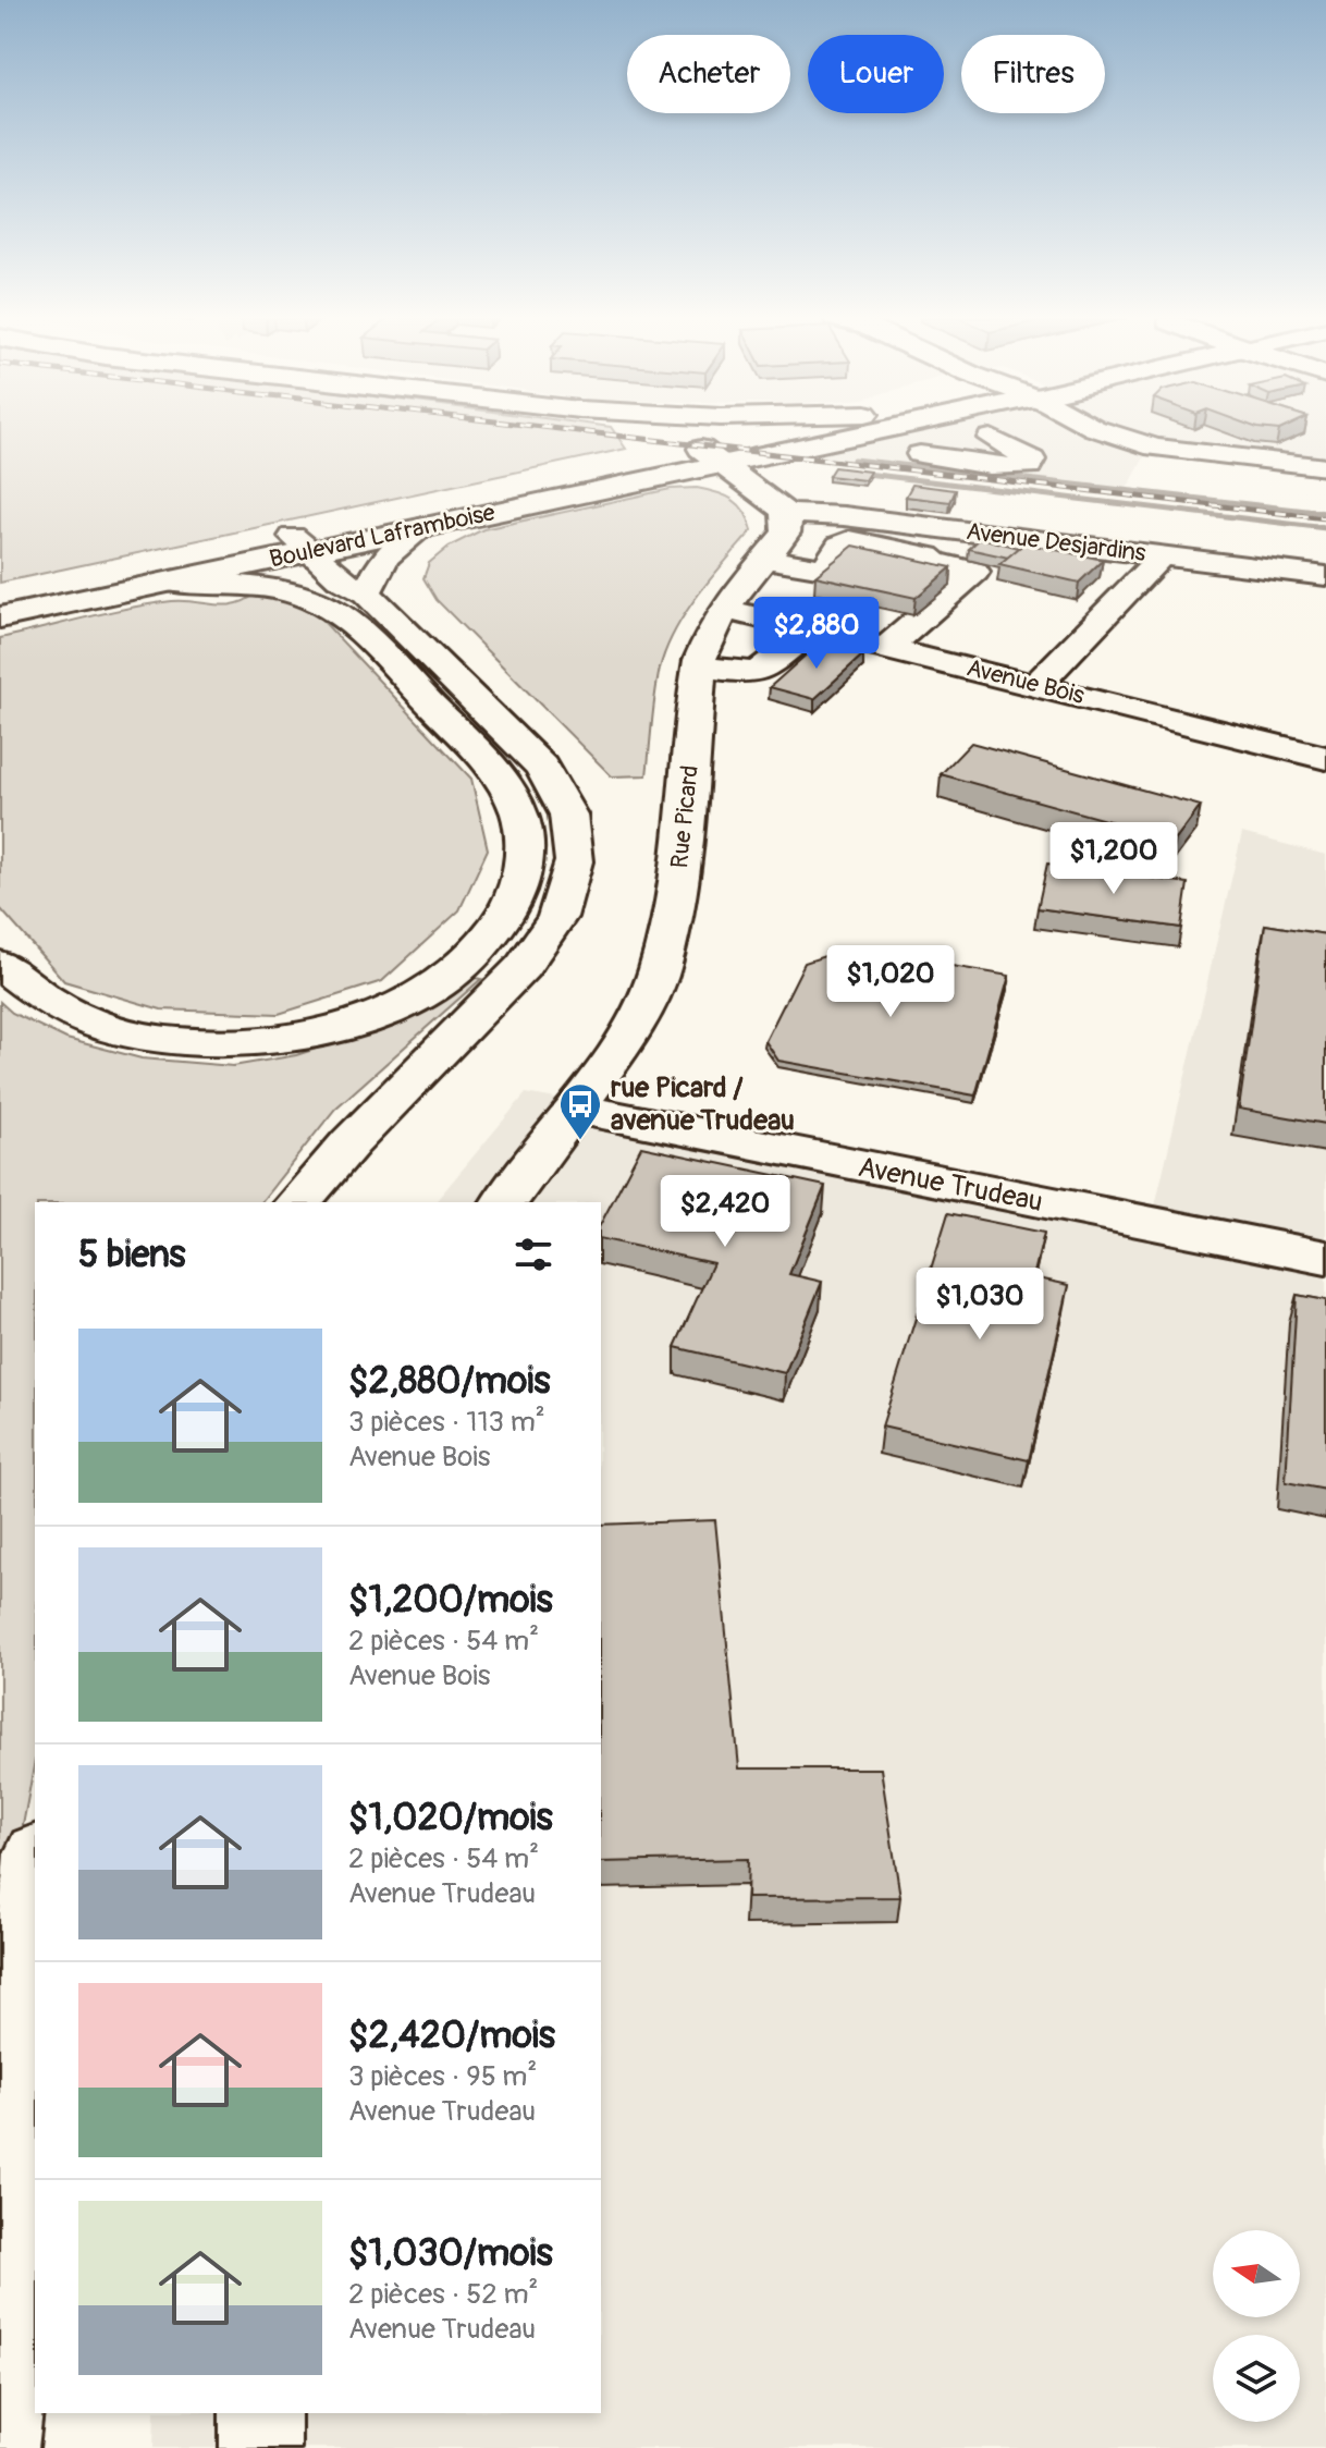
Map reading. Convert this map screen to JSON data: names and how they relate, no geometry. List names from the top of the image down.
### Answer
{
  "streets": {
    "main road": [
      "Boulevard Laframboise",
      "Avenue Desjardins",
      "Avenue Bois",
      "Rue Picard",
      "Avenue Trudeau"
    ]
  },
  "crossings": [
    ["Avenue Desjardins", "Rue Picard"],
    ["Avenue Bois", "Rue Picard"],
    ["Rue Picard", "Avenue Trudeau"]
  ],
  "places": {
    "bus stop": ["rue Picard / avenue Trudeau"]
  },
  "north": "left",
  "page": {
    "chip": ["Acheter", "Louer", "Filtres"],
    "price": [
      "$2,880",
      "$1,200",
      "$1,020",
      "$2,420",
      "$1,030"
    ],
    "heading": "5 biens",
    "list": [
      {
        "name": "$2,880/mois",
        "note": "3 pièces · 113 m² · Avenue Bois"
      },
      {
        "name": "$1,200/mois",
        "note": "2 pièces · 54 m² · Avenue Bois"
      },
      {
        "name": "$1,020/mois",
        "note": "2 pièces · 54 m² · Avenue Trudeau"
      },
      {
        "name": "$2,420/mois",
        "note": "3 pièces · 95 m² · Avenue Trudeau"
      },
      {
        "name": "$1,030/mois",
        "note": "2 pièces · 52 m² · Avenue Trudeau"
      }
    ]
  }
}
